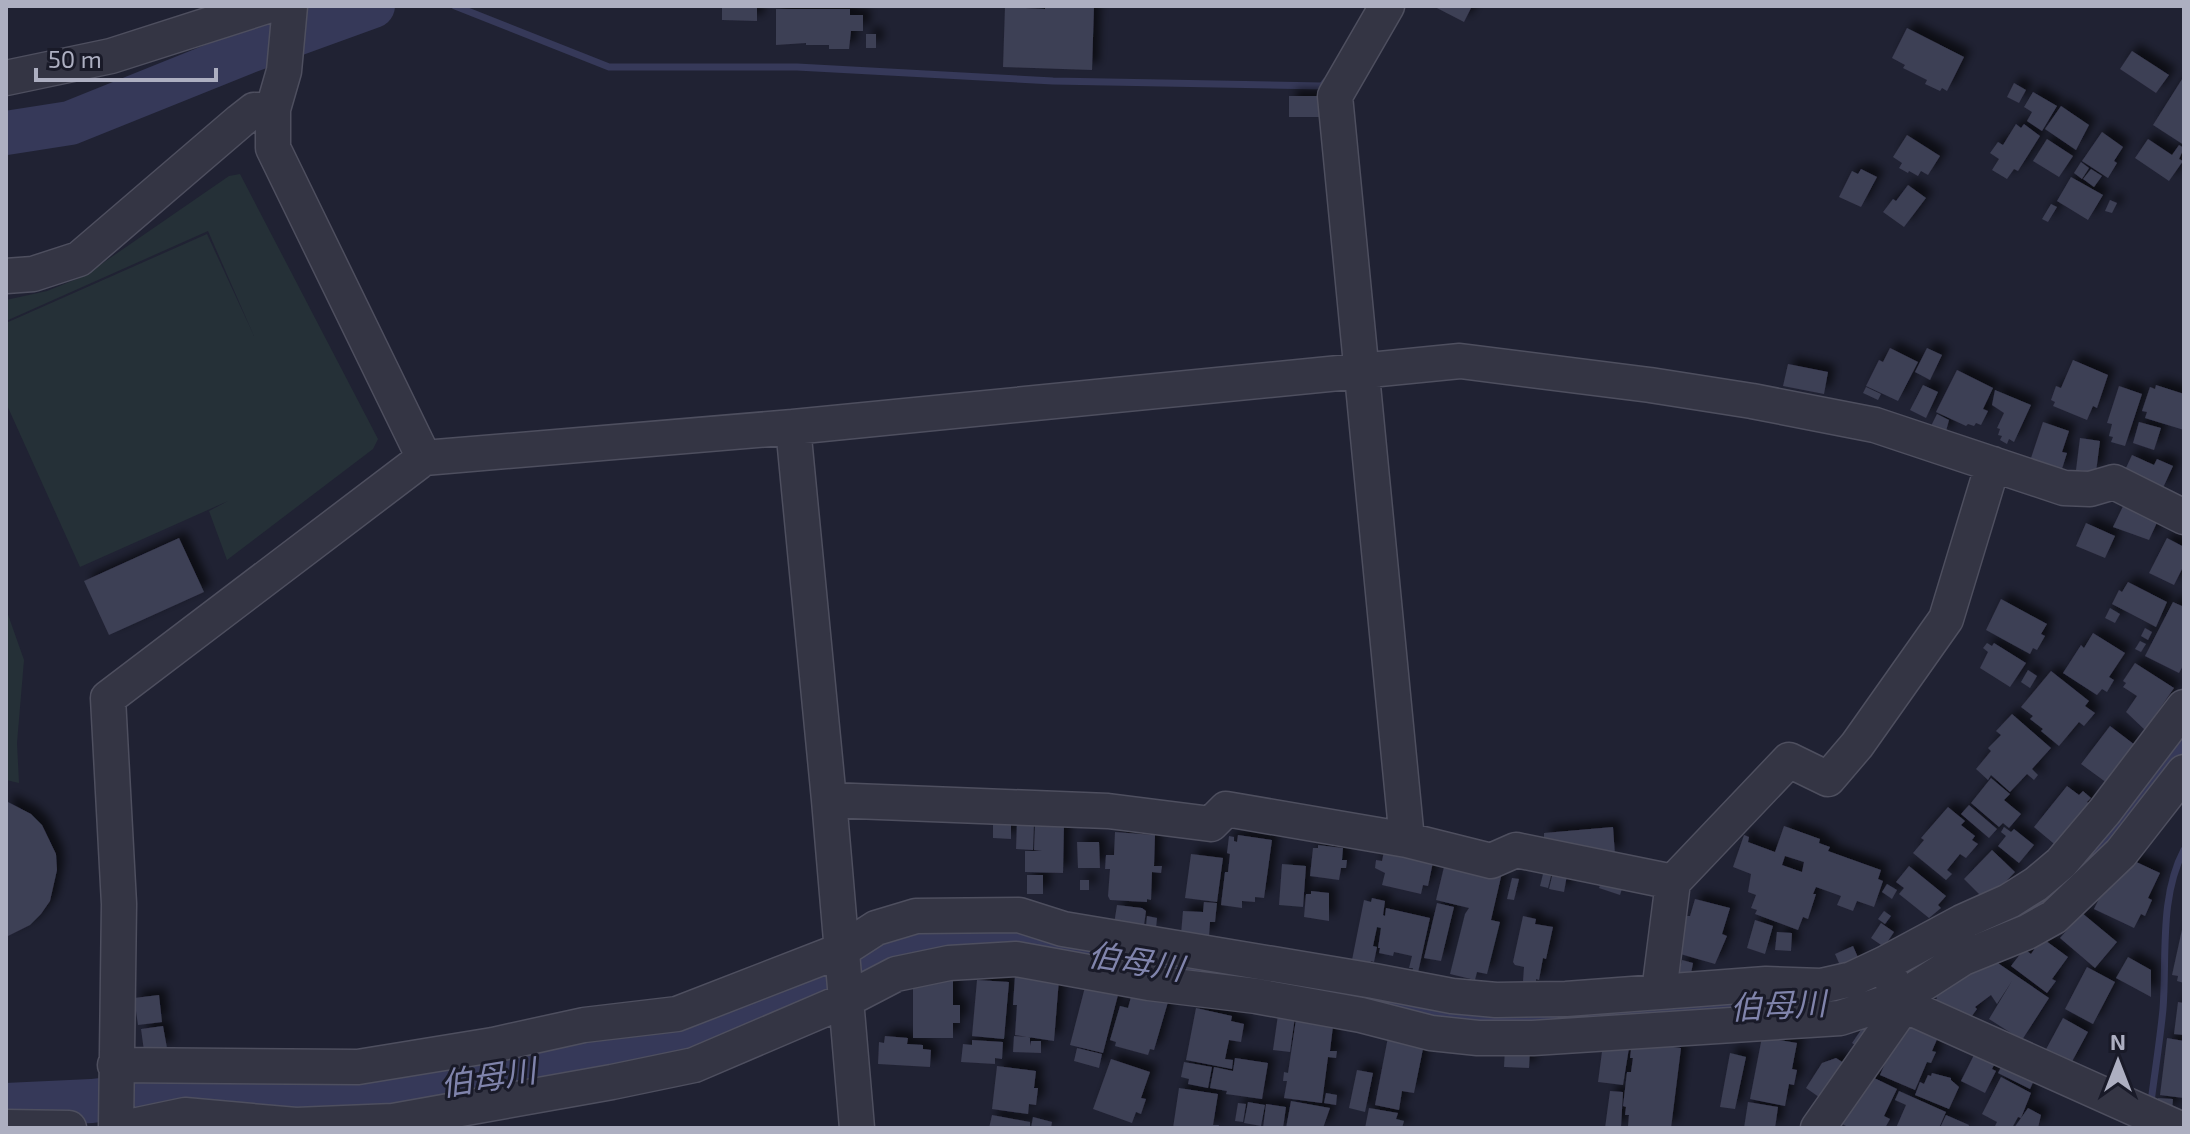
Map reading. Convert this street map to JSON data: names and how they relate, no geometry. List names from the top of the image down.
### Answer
{
  "water": ["伯母川"],
  "scale_bar": "50 m",
  "north": "top"
}
